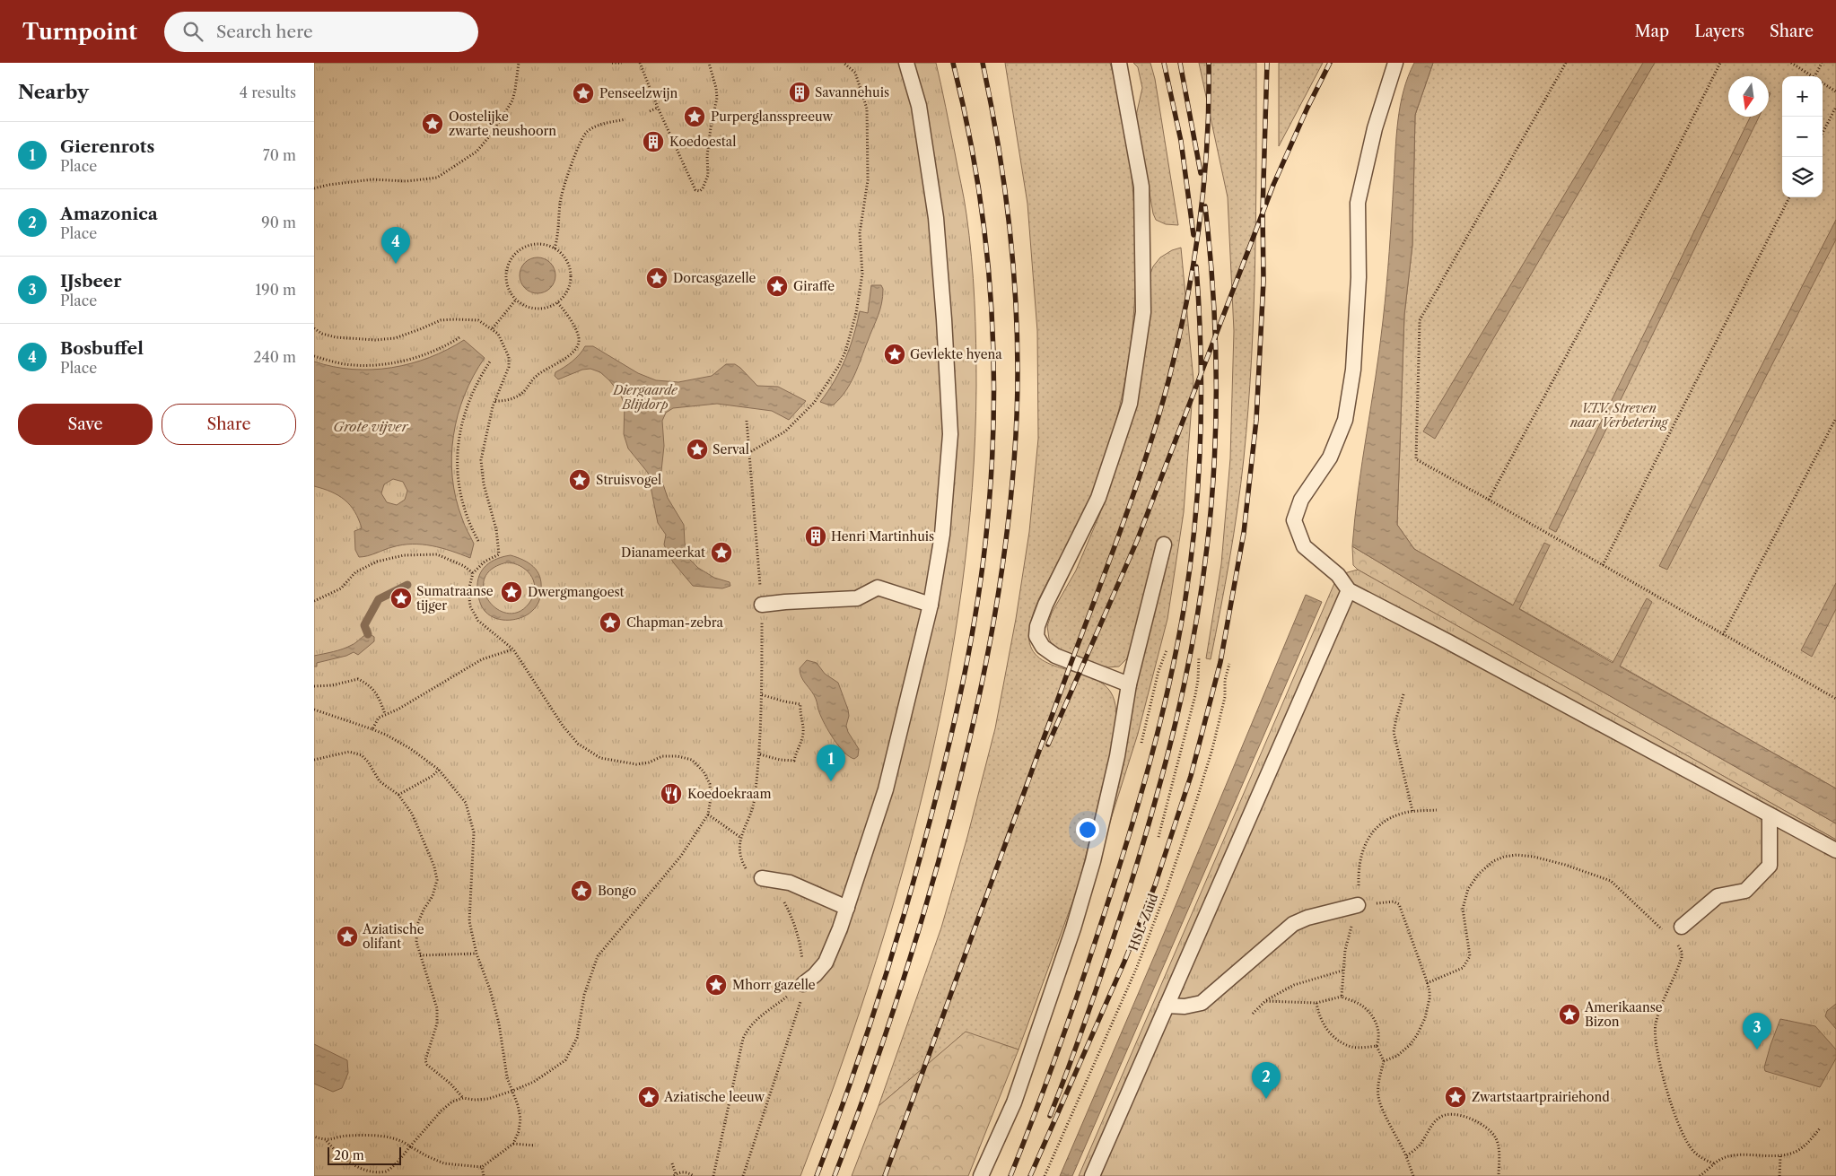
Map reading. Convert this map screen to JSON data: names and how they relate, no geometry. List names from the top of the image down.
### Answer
{
  "streets": {
    "path": ["HSL-Zuid"]
  },
  "water": ["Grote vijver"],
  "parks": ["Diergaarde Blijdorp", "V.T.V. Streven naar Verbetering"],
  "places": {
    "building": ["Savannehuis", "Koedoestal", "Henri Martinhuis"],
    "place": [
      "Penseelzwijn",
      "Purperglansspreeuw",
      "Oostelijke zwarte neushoorn",
      "Dorcasgazelle",
      "Giraffe",
      "Gevlekte hyena",
      "Serval",
      "Struisvogel",
      "Dianameerkat",
      "Dwergmangoest",
      "Sumatraanse tijger",
      "Chapman-zebra",
      "Bongo",
      "Aziatische olifant",
      "Mhorr gazelle",
      "Amerikaanse Bizon",
      "Aziatische leeuw",
      "Zwartstaartprairiehond"
    ],
    "restaurant": ["Koedoekraam"]
  },
  "scale_bar": "20 m",
  "north": "bottom",
  "page": {
    "header": "Turnpoint",
    "search": "Search here",
    "nav": ["Map", "Layers", "Share"],
    "heading": ["Nearby", "4 results"],
    "map_buttons": ["+", "−"],
    "list": [
      {
        "mark": "1",
        "name": "Gierenrots",
        "note": "Place",
        "value": "70 m"
      },
      {
        "mark": "2",
        "name": "Amazonica",
        "note": "Place",
        "value": "90 m"
      },
      {
        "mark": "3",
        "name": "IJsbeer",
        "note": "Place",
        "value": "190 m"
      },
      {
        "mark": "4",
        "name": "Bosbuffel",
        "note": "Place",
        "value": "240 m"
      }
    ],
    "pins": [
      "4",
      "1",
      "3",
      "2"
    ],
    "buttons": ["Save", "Share"],
    "scale": "20 m"
  }
}
